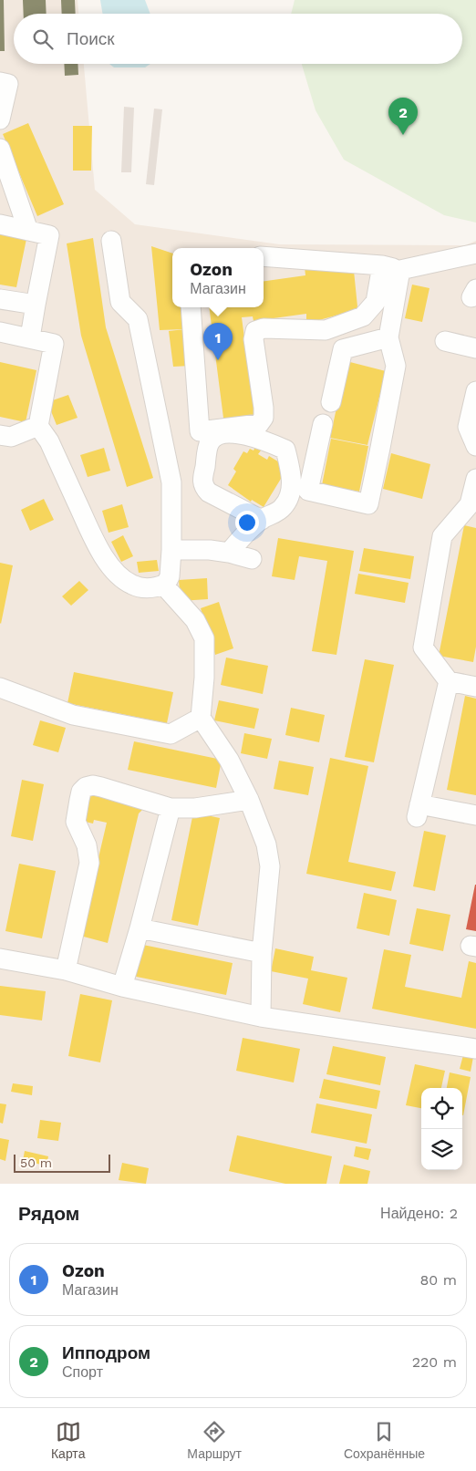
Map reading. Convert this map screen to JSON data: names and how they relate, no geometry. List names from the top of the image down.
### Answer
{
  "scale_bar": "50 m",
  "page": {
    "search": "Поиск",
    "pins": ["2", "1"],
    "popup": ["Ozon", "Магазин"],
    "scale": "50 m",
    "heading": ["Рядом", "Найдено: 2"],
    "list": [
      {
        "mark": "1",
        "name": "Ozon",
        "note": "Магазин",
        "value": "80 m"
      },
      {
        "mark": "2",
        "name": "Ипподром",
        "note": "Спорт",
        "value": "220 m"
      }
    ],
    "nav": ["Карта", "Маршрут", "Сохранённые"]
  }
}
